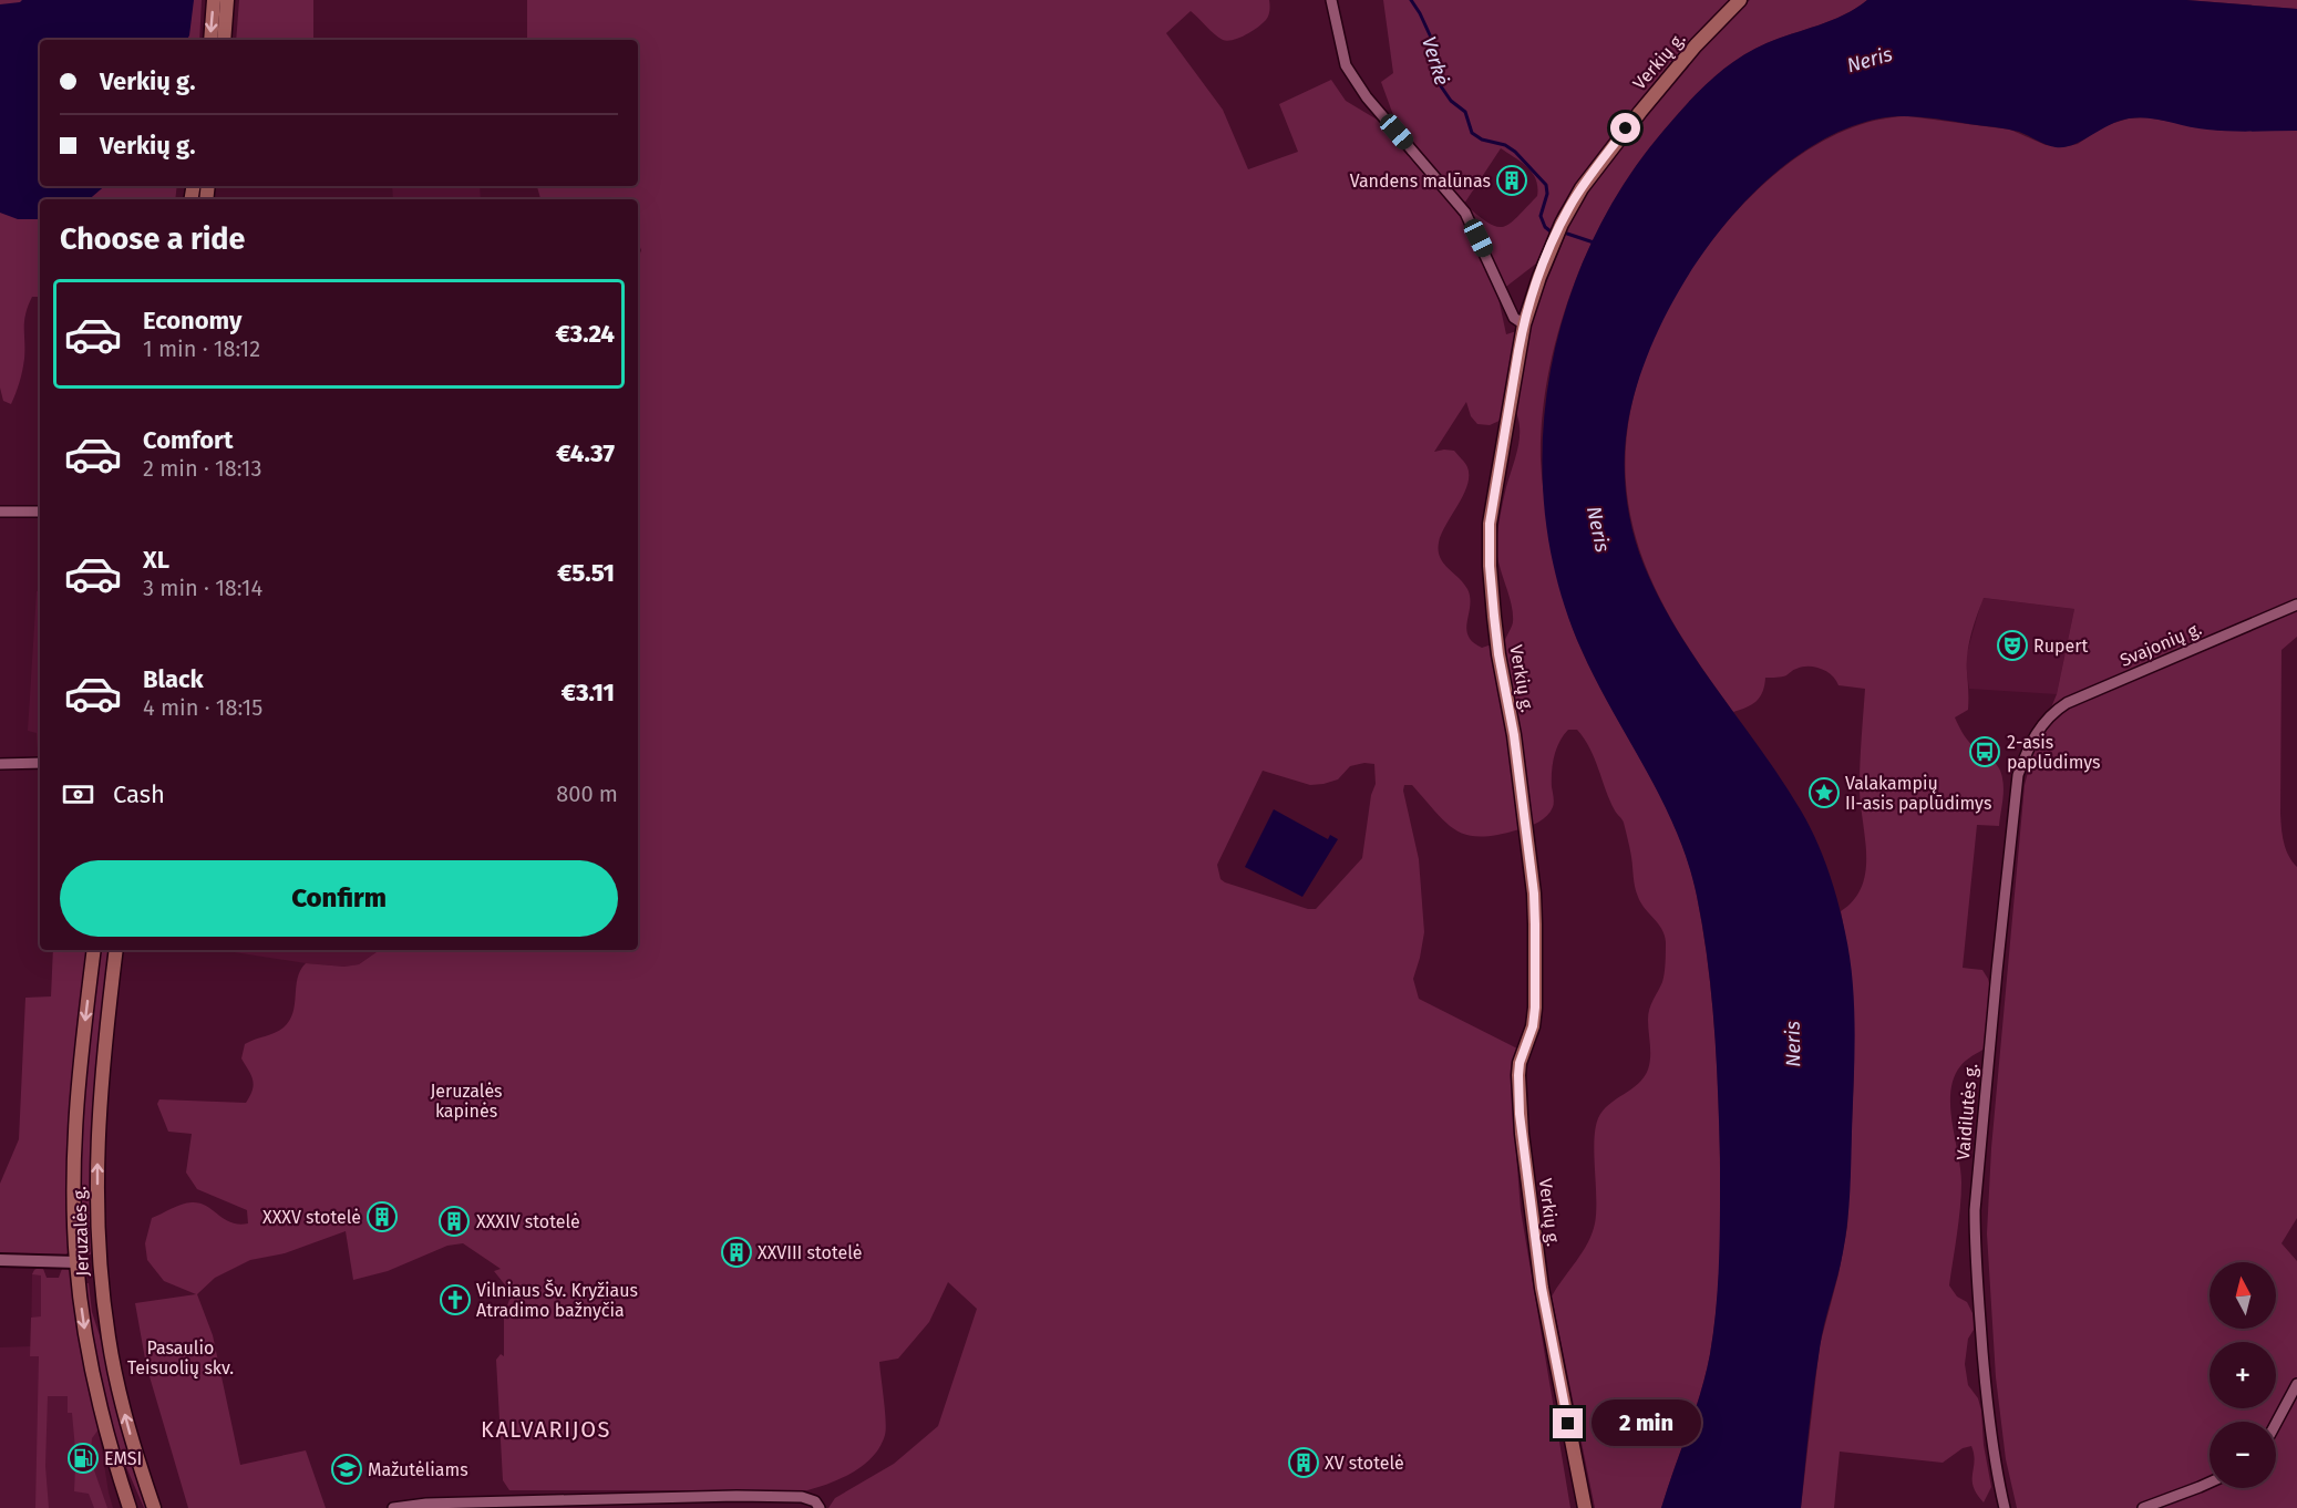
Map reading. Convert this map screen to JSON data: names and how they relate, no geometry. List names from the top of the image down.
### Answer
{
  "streets": {
    "main road": ["Verkių g.", "Jeruzalės g."],
    "street": ["Svajonių g.", "Vaidilutės g."]
  },
  "crossings": [
    ["Svajonių g.", "Vaidilutės g."]
  ],
  "districts": ["KALVARIJOS"],
  "water": ["Neris", "Verkė"],
  "parks": ["Jeruzalės kapinės", "Pasaulio Teisuolių skv."],
  "places": {
    "building": [
      "Vandens malūnas",
      "XXXV stotelė",
      "XXXIV stotelė",
      "XXVIII stotelė",
      "XV stotelė"
    ],
    "theatre": ["Rupert"],
    "bus stop": ["2-asis paplūdimys"],
    "place": ["Valakampių II-asis paplūdimys"],
    "church": ["Vilniaus Šv. Kryžiaus Atradimo bažnyčia"],
    "fuel station": ["EMSI"],
    "school or university": ["Mažutėliams"]
  },
  "north": "top",
  "page": {
    "banner": ["Verkių g.", "Verkių g."],
    "heading": "Choose a ride",
    "list": [
      {
        "name": "Economy",
        "note": "1 min · 18:12",
        "value": "€3.24"
      },
      {
        "name": "Comfort",
        "note": "2 min · 18:13",
        "value": "€4.37"
      },
      {
        "name": "XL",
        "note": "3 min · 18:14",
        "value": "€5.51"
      },
      {
        "name": "Black",
        "note": "4 min · 18:15",
        "value": "€3.11"
      }
    ],
    "pay": ["Cash", "800 m"],
    "buttons": "Confirm",
    "map_buttons": ["+", "−"],
    "bubble": "2 min"
  }
}
